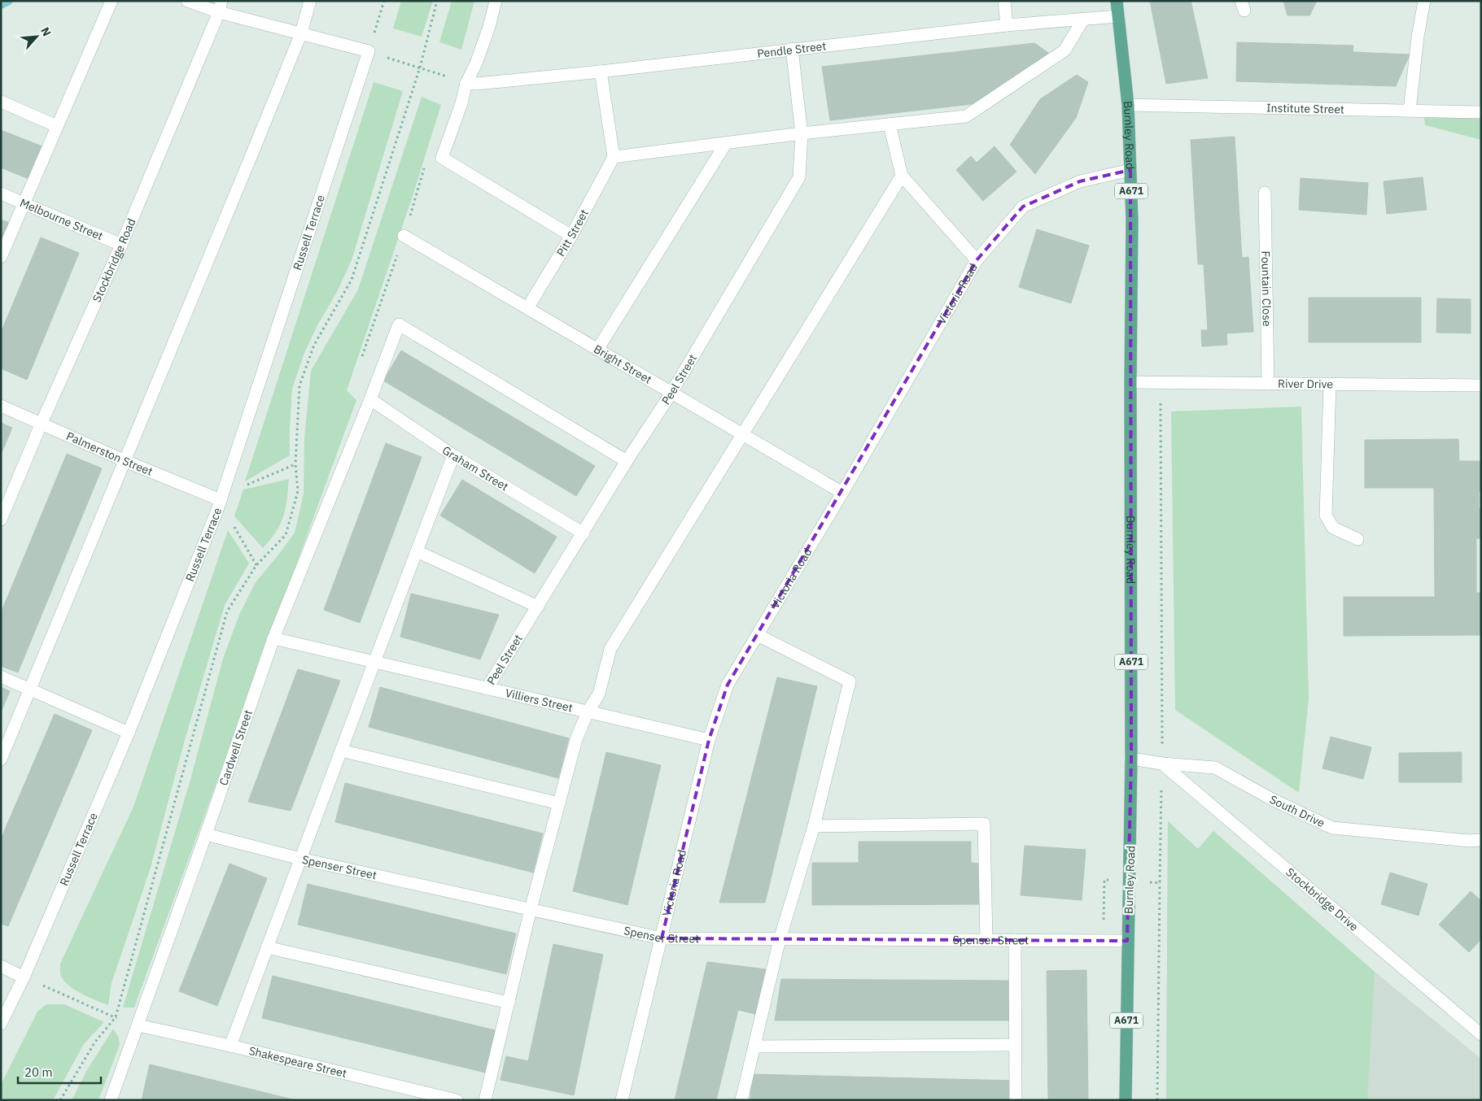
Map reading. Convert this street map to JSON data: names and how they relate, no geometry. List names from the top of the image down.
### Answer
{
  "streets": {
    "main road": ["Burnley Road", "A671"],
    "street": [
      "Pendle Street",
      "Institute Street",
      "Melbourne Street",
      "Russell Terrace",
      "Pitt Street",
      "Stockbridge Road",
      "Fountain Close",
      "Victoria Road",
      "Bright Street",
      "Peel Street",
      "River Drive",
      "Palmerston Street",
      "Graham Street",
      "Villiers Street",
      "Cardwell Street",
      "South Drive",
      "Spenser Street",
      "Stockbridge Drive",
      "Shakespeare Street"
    ]
  },
  "crossings": [
    ["Pendle Street", "Burnley Road"],
    ["Pendle Street", "Peel Street"],
    ["Institute Street", "Burnley Road"],
    ["Burnley Road", "Victoria Road"],
    ["Burnley Road", "River Drive"],
    ["Burnley Road", "South Drive"],
    ["Burnley Road", "Spenser Street"],
    ["Melbourne Street", "Stockbridge Road"],
    ["Russell Terrace", "Palmerston Street"],
    ["Pitt Street", "Bright Street"],
    ["Stockbridge Road", "Palmerston Street"],
    ["Fountain Close", "River Drive"],
    ["Victoria Road", "Bright Street"],
    ["Victoria Road", "Villiers Street"],
    ["Victoria Road", "Spenser Street"],
    ["Bright Street", "Peel Street"],
    ["Peel Street", "Graham Street"],
    ["Peel Street", "Villiers Street"],
    ["Peel Street", "Cardwell Street"],
    ["Graham Street", "Cardwell Street"],
    ["Villiers Street", "Cardwell Street"],
    ["Cardwell Street", "Spenser Street"],
    ["Cardwell Street", "Shakespeare Street"],
    ["South Drive", "Stockbridge Drive"]
  ],
  "scale_bar": "20 m",
  "north": "top right"
}
